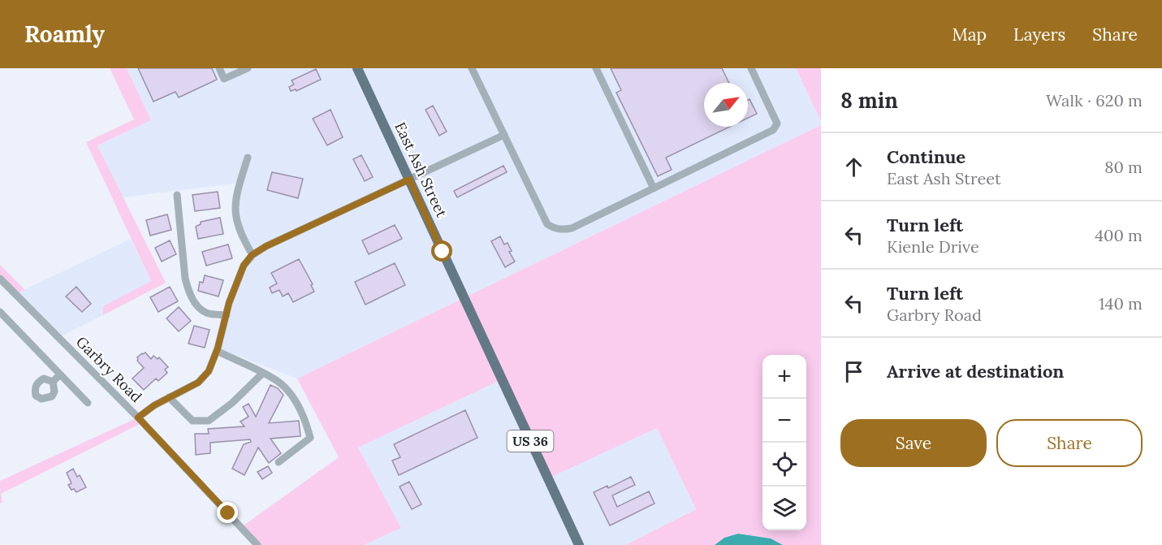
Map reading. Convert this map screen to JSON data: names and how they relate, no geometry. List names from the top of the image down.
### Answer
{
  "streets": {
    "main road": ["East Ash Street", "US 36"],
    "street": ["Garbry Road"]
  },
  "north": "top right",
  "page": {
    "header": "Roamly",
    "nav": ["Map", "Layers", "Share"],
    "heading": ["8 min", "Walk · 620 m"],
    "list": [
      ["Continue", "East Ash Street", "80 m"],
      ["Turn left", "Kienle Drive", "400 m"],
      ["Turn left", "Garbry Road", "140 m"],
      "Arrive at destination"
    ],
    "map_buttons": ["+", "−"],
    "buttons": ["Save", "Share"]
  }
}
